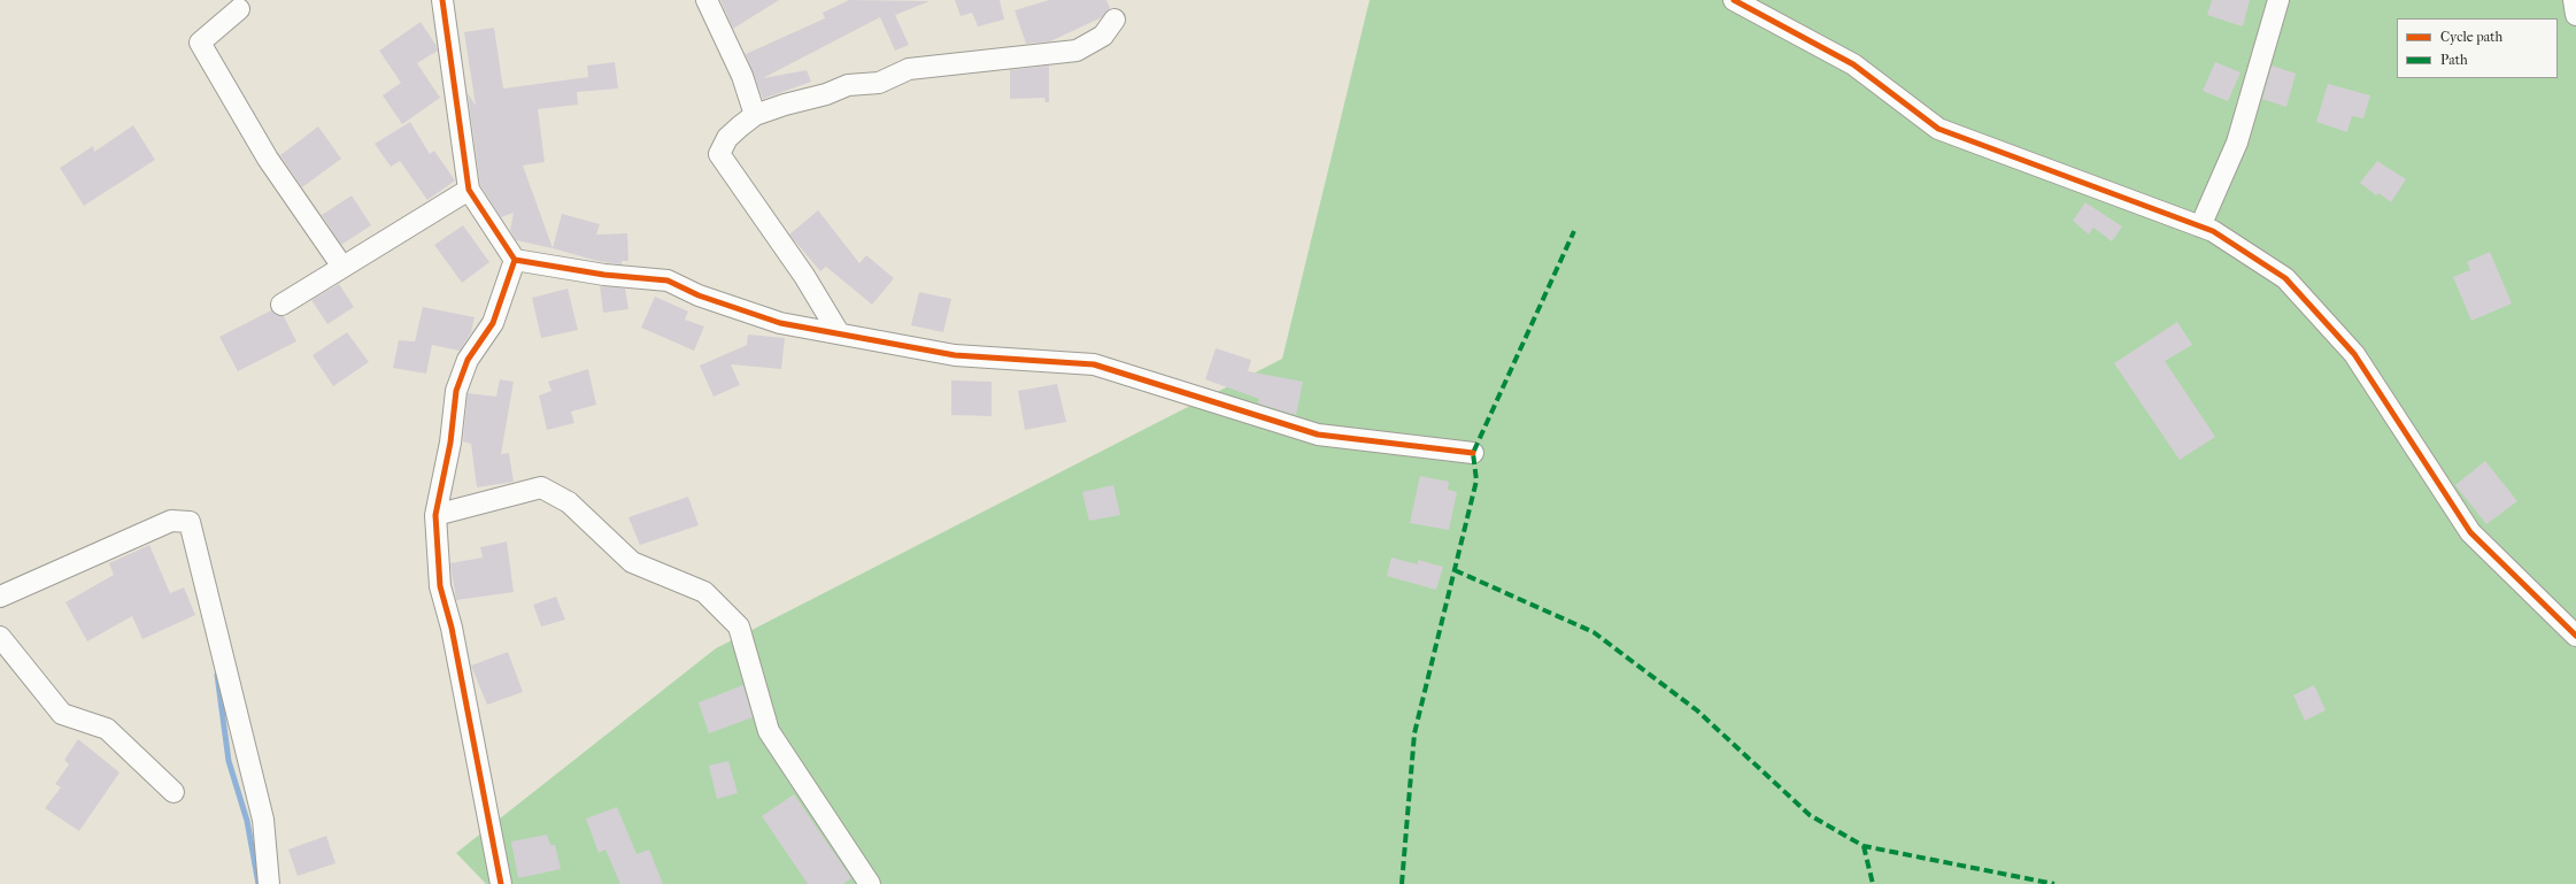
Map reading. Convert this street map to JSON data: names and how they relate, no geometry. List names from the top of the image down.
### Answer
{
  "legend": ["Cycle path", "Path"]
}
